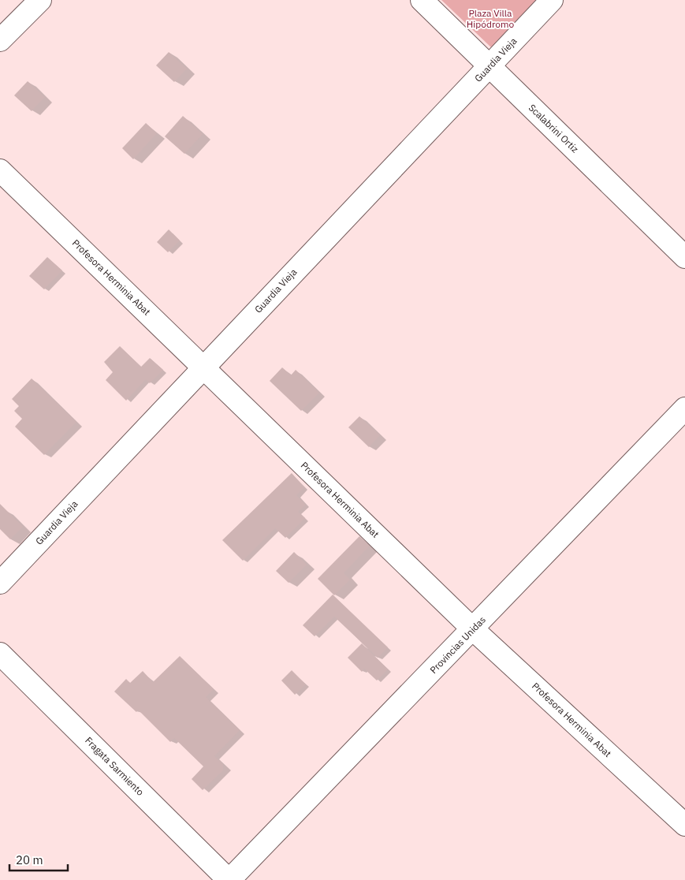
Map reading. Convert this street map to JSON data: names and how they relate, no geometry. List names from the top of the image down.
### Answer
{
  "streets": {
    "street": [
      "Guardia Vieja",
      "Scalabrini Ortiz",
      "Profesora Herminia Abat",
      "Provincias Unidas",
      "Fragata Sarmiento"
    ]
  },
  "crossings": [
    ["Guardia Vieja", "Scalabrini Ortiz"],
    ["Guardia Vieja", "Profesora Herminia Abat"],
    ["Profesora Herminia Abat", "Provincias Unidas"],
    ["Provincias Unidas", "Fragata Sarmiento"]
  ],
  "parks": ["Plaza Villa Hipódromo"],
  "scale_bar": "20 m"
}
